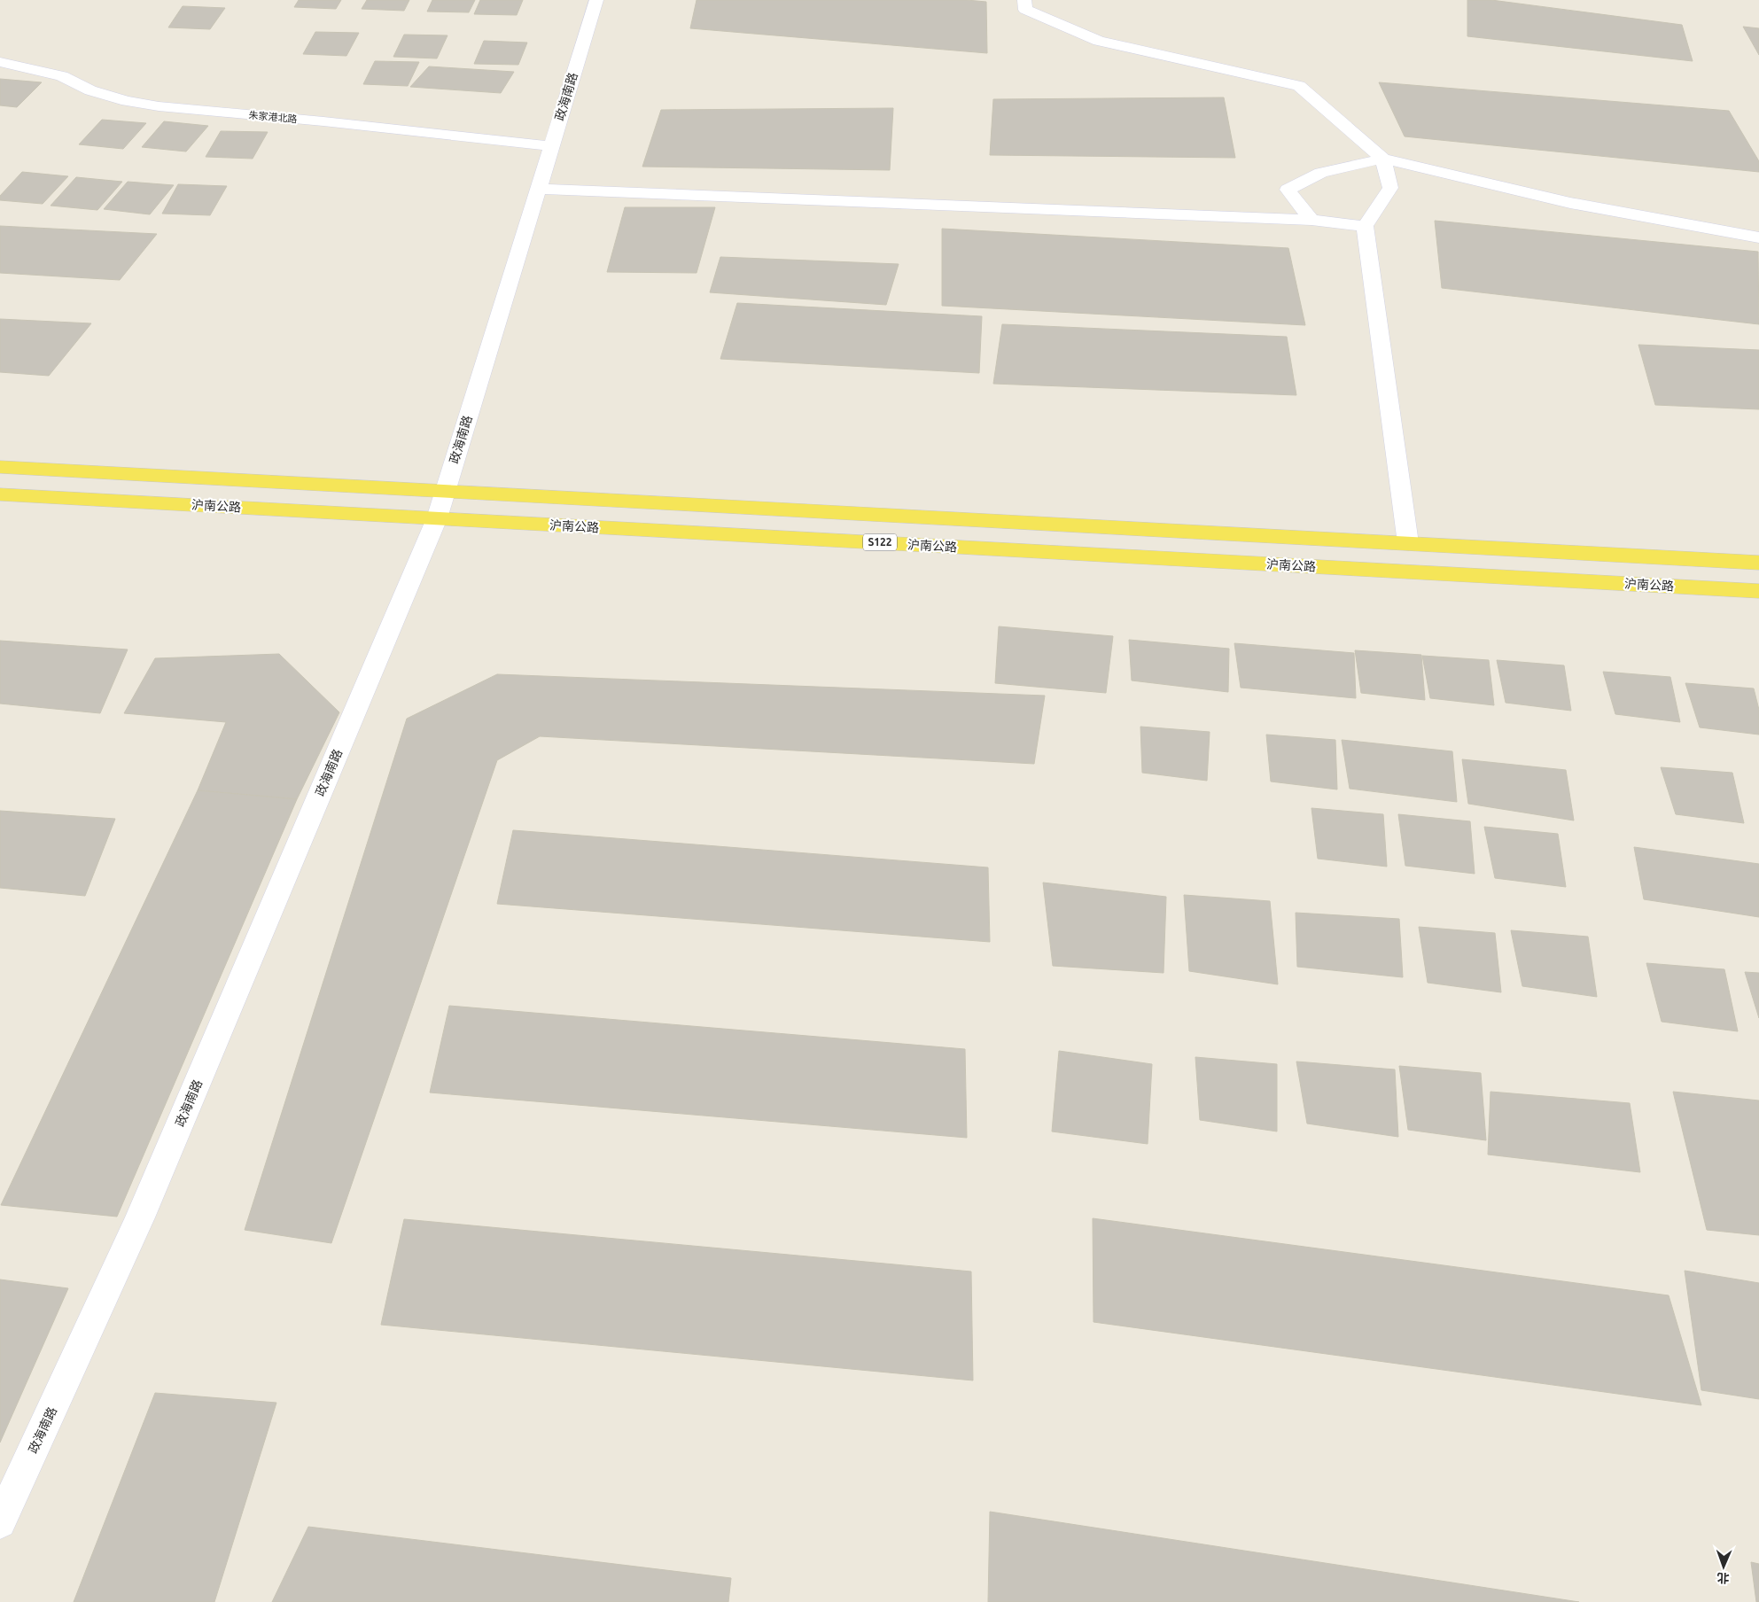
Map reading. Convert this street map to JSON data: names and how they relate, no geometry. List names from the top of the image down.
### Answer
{
  "streets": {
    "main road": ["沪南公路", "S122"],
    "street": ["政海南路", "朱家港北路"]
  },
  "crossings": [
    ["政海南路", "朱家港北路"],
    ["政海南路", "沪南公路"],
    ["政海南路", "S122"]
  ],
  "north": "bottom"
}
